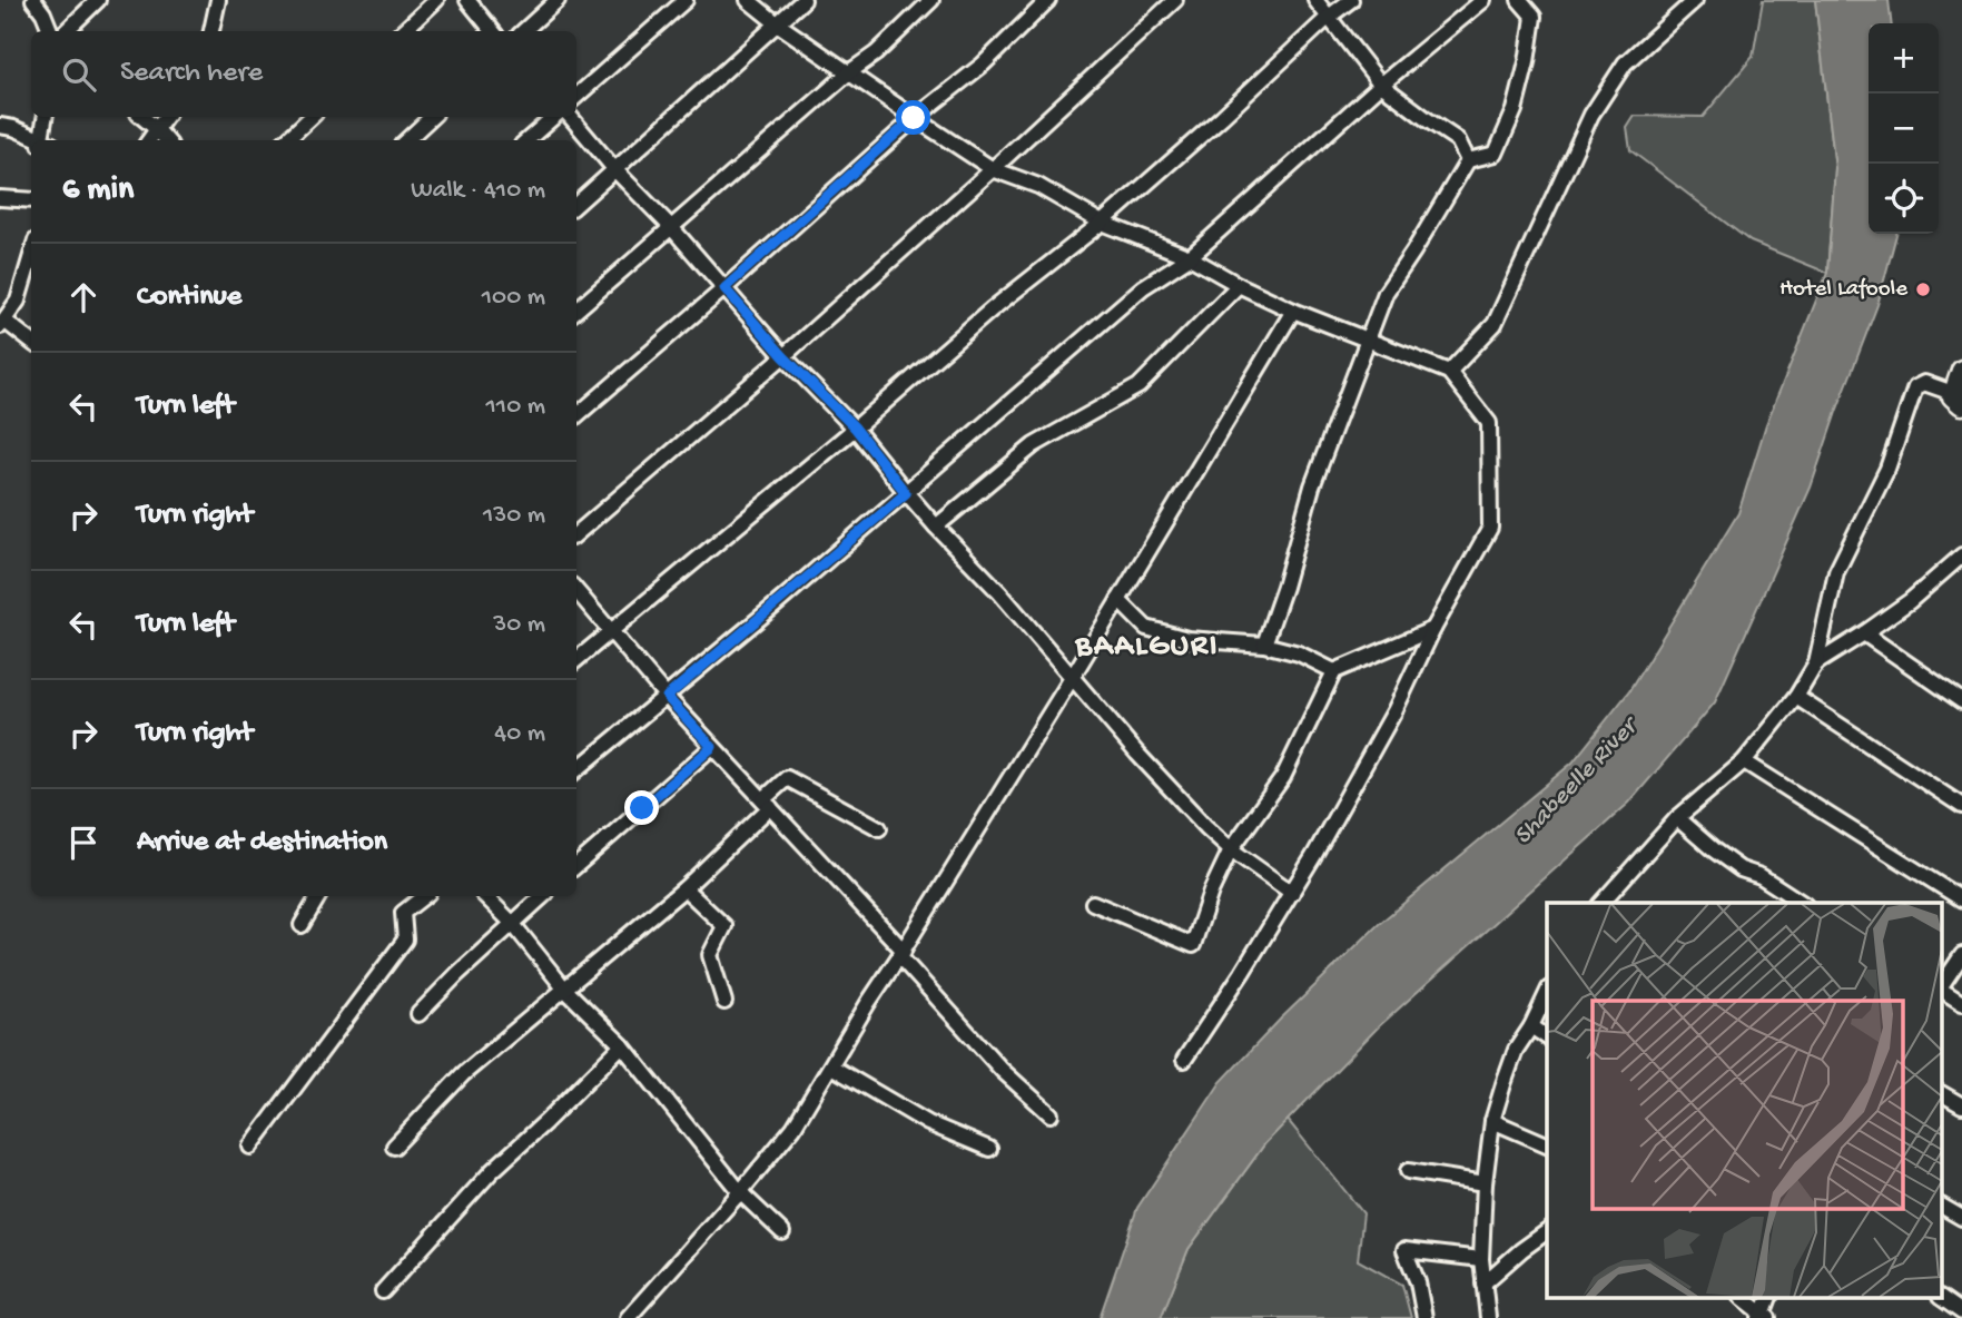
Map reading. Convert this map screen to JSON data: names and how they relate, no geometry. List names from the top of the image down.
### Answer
{
  "districts": ["BAALGURI"],
  "water": ["Shabeelle River"],
  "places": ["Hotel Lafoole"],
  "page": {
    "map_buttons": ["+", "−"],
    "search": "Search here",
    "heading": ["6 min", "Walk · 410 m"],
    "list": [
      ["Continue", "100 m"],
      ["Turn left", "110 m"],
      ["Turn right", "130 m"],
      ["Turn left", "30 m"],
      ["Turn right", "40 m"],
      "Arrive at destination"
    ]
  }
}
